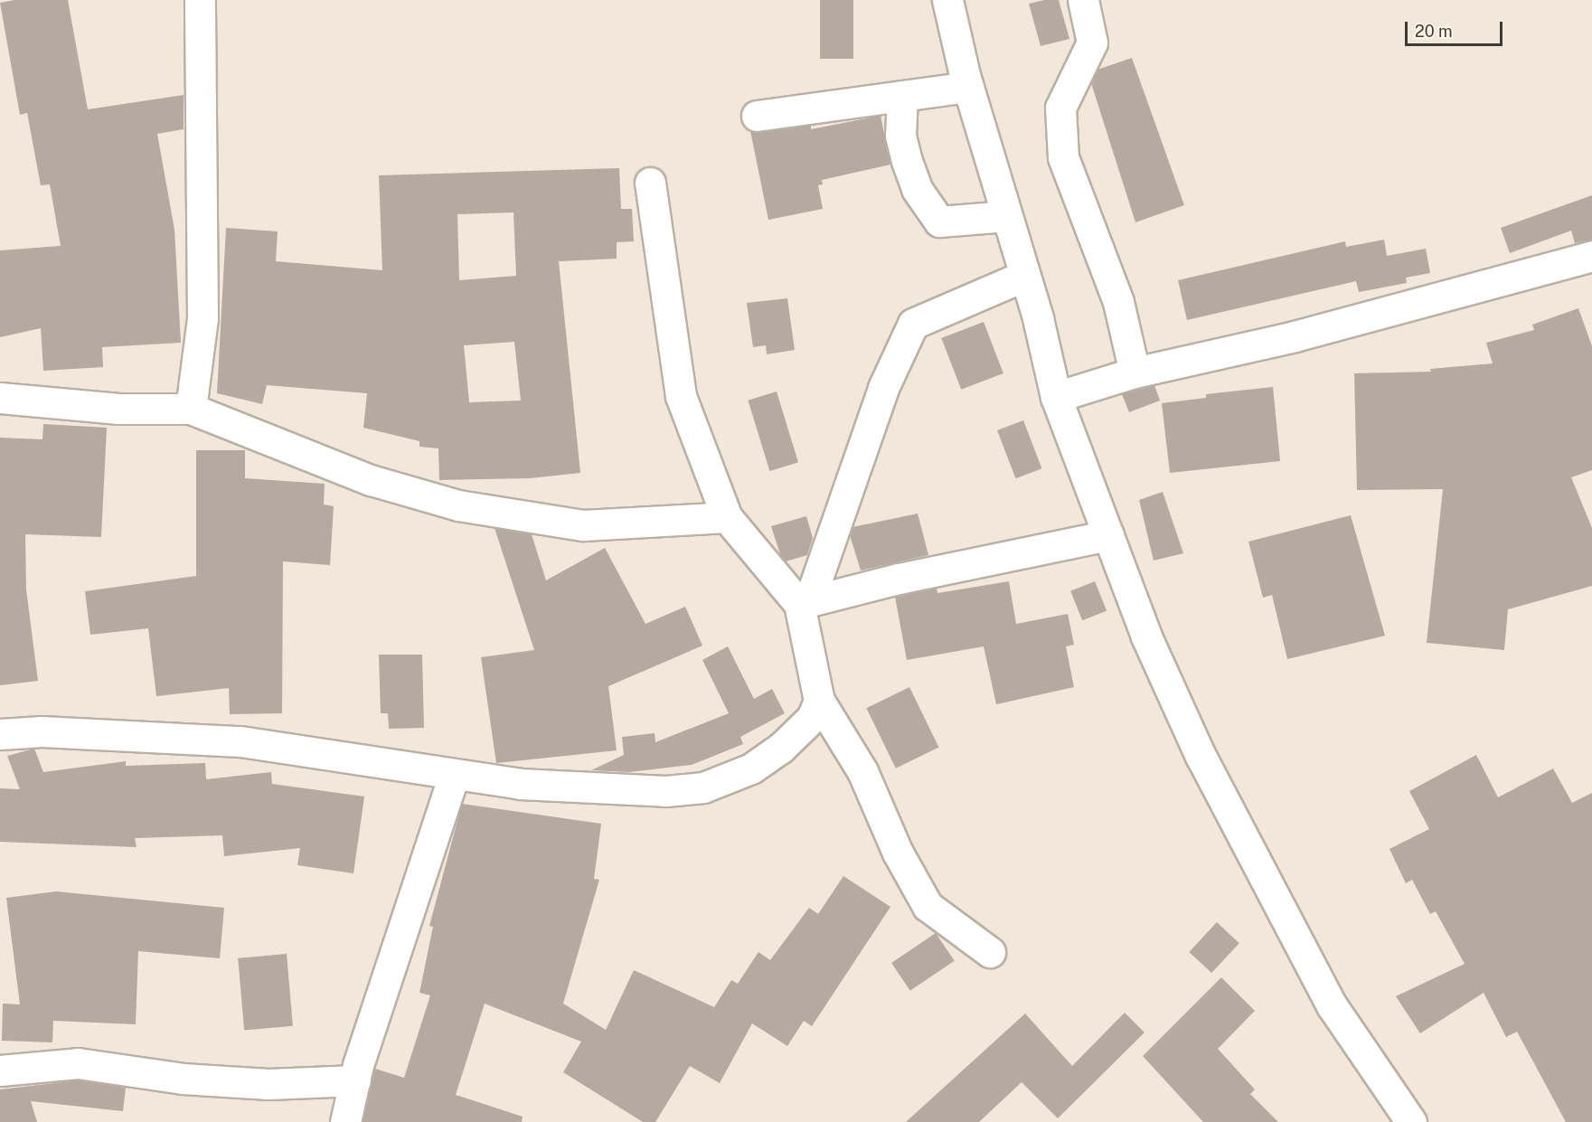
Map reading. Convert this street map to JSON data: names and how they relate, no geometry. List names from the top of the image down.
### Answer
{
  "scale_bar": "20 m"
}
